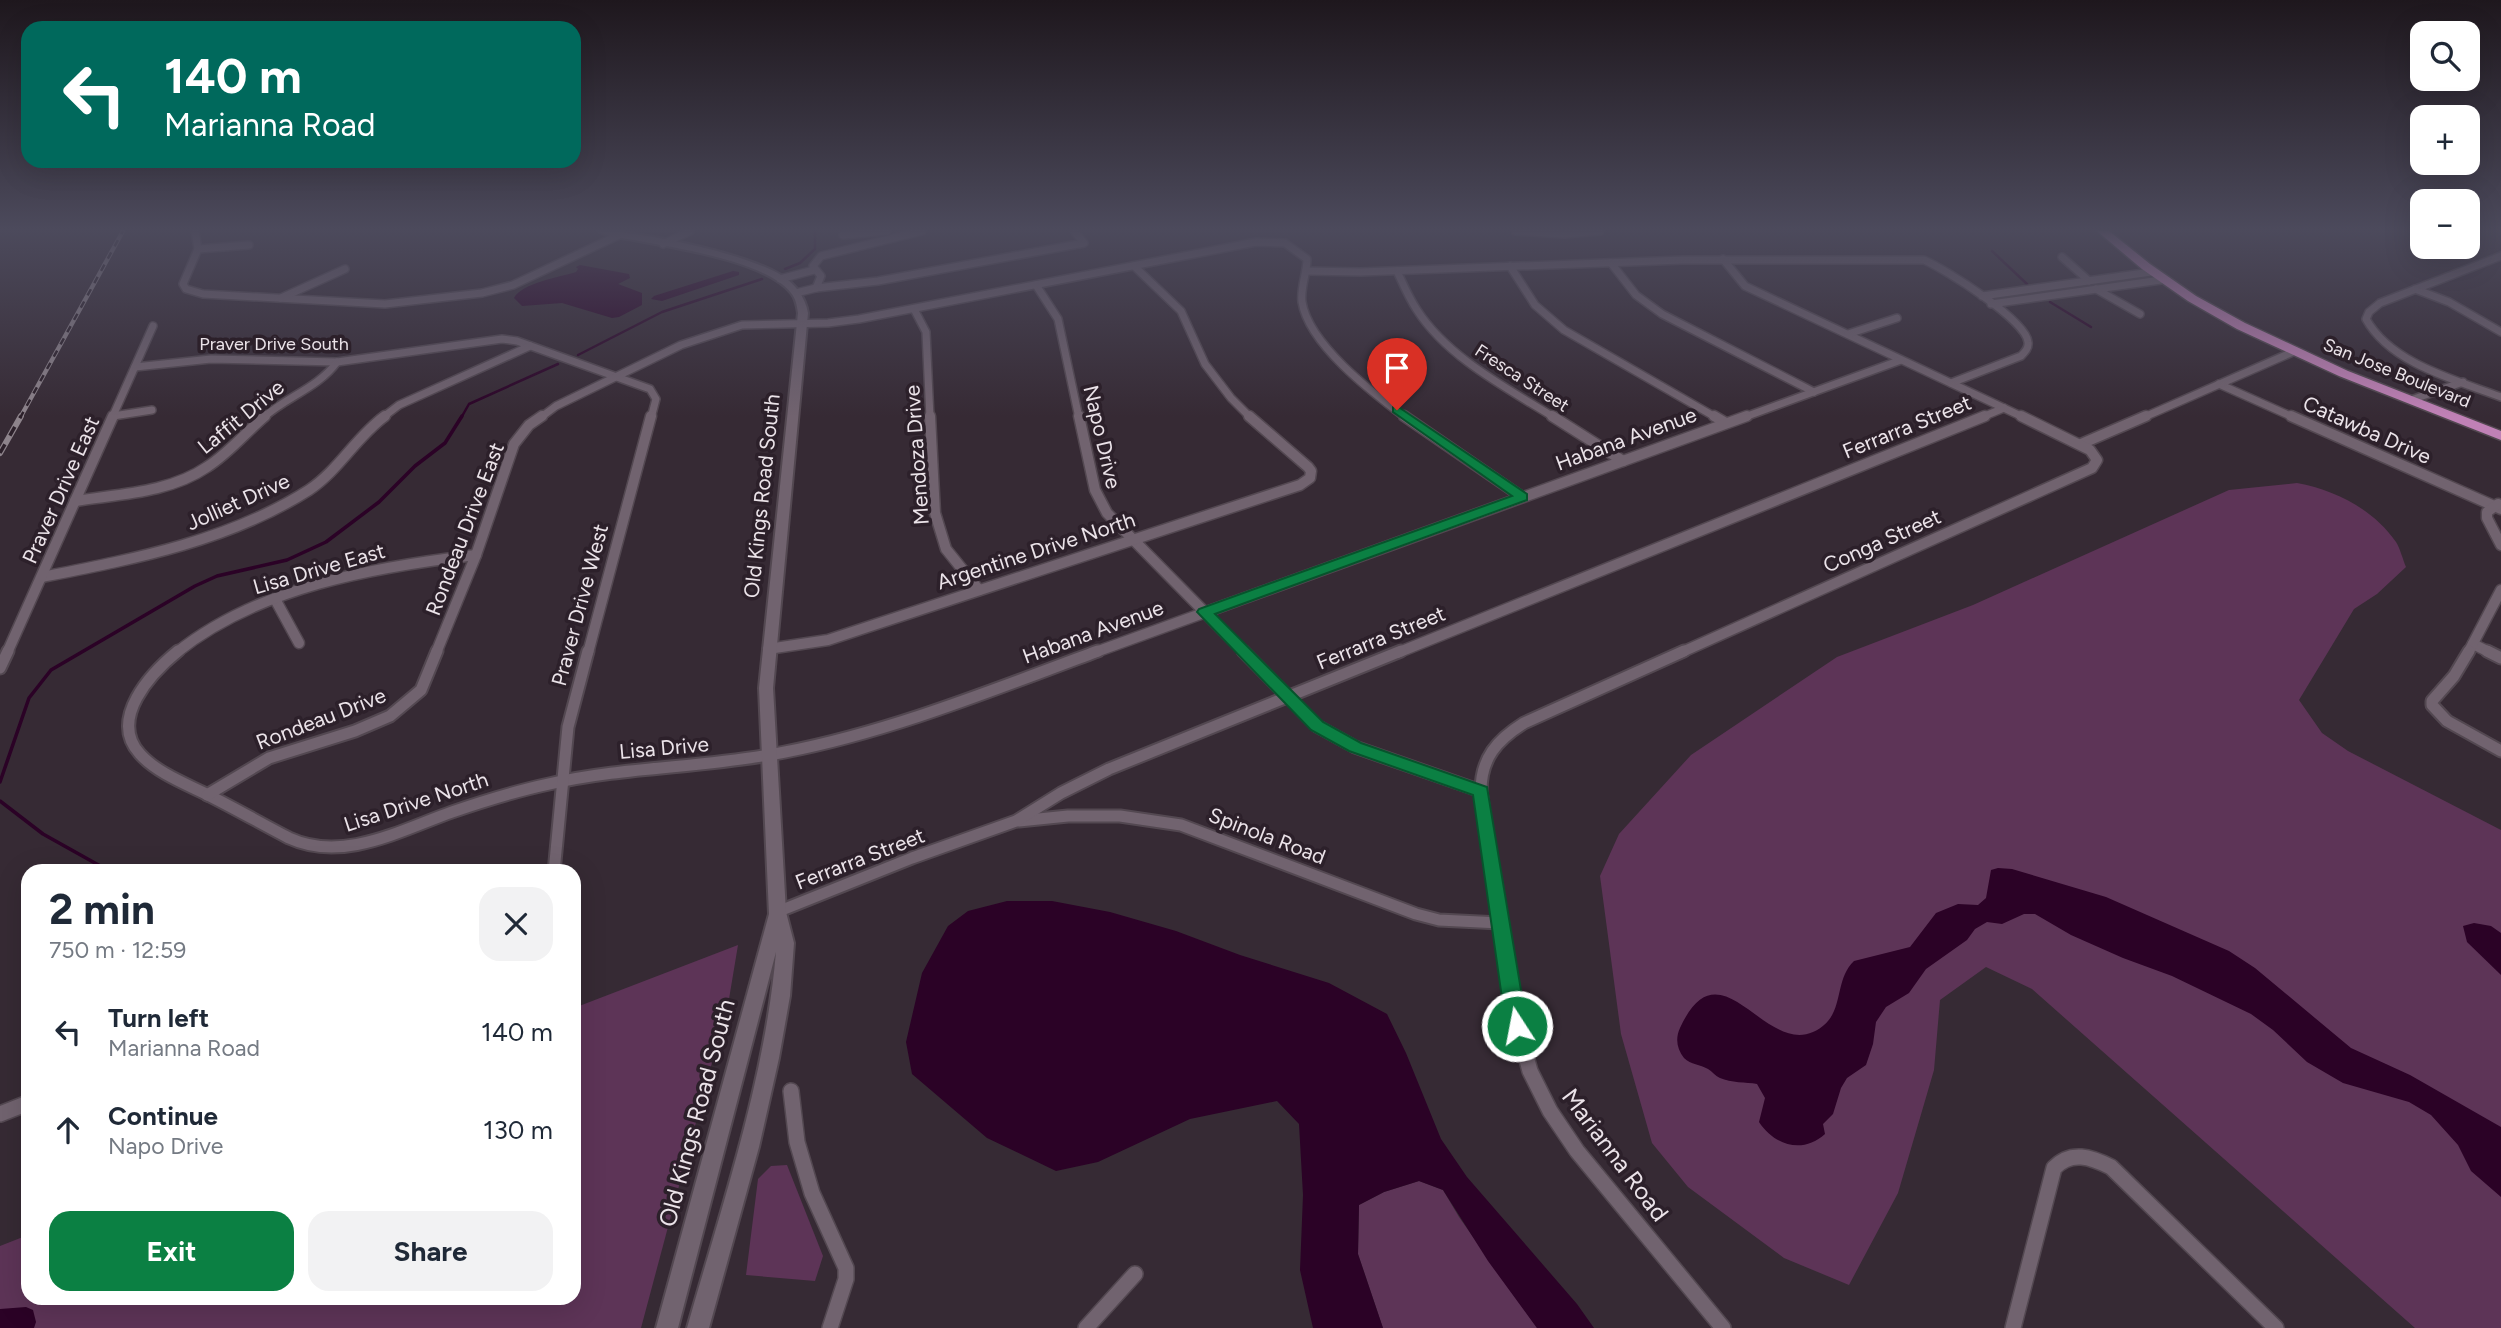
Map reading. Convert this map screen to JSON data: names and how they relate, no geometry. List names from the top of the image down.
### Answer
{
  "streets": {
    "main road": ["San Jose Boulevard"],
    "street": [
      "Praver Drive South",
      "Fresca Street",
      "Laffit Drive",
      "Ferrarra Street",
      "Catawba Drive",
      "Napo Drive",
      "Habana Avenue",
      "Mendoza Drive",
      "Praver Drive East",
      "Old Kings Road South",
      "Jolliet Drive",
      "Rondeau Drive East",
      "Conga Street",
      "Argentine Drive North",
      "Lisa Drive East",
      "Praver Drive West",
      "Rondeau Drive",
      "Lisa Drive",
      "Lisa Drive North",
      "Spinola Road",
      "Marianna Road"
    ]
  },
  "crossings": [
    ["Praver Drive South", "Laffit Drive"],
    ["Praver Drive South", "Praver Drive East"],
    ["Praver Drive South", "Jolliet Drive"],
    ["Praver Drive South", "Rondeau Drive East"],
    ["Praver Drive South", "Praver Drive West"],
    ["Fresca Street", "Habana Avenue"],
    ["Laffit Drive", "Praver Drive East"],
    ["Ferrarra Street", "Napo Drive"],
    ["Ferrarra Street", "Old Kings Road South"],
    ["Ferrarra Street", "Spinola Road"],
    ["Napo Drive", "Habana Avenue"],
    ["Napo Drive", "Argentine Drive North"],
    ["Habana Avenue", "Old Kings Road South"],
    ["Habana Avenue", "Lisa Drive"],
    ["Mendoza Drive", "Rondeau Drive East"],
    ["Mendoza Drive", "Argentine Drive North"],
    ["Praver Drive East", "Jolliet Drive"],
    ["Old Kings Road South", "Rondeau Drive East"],
    ["Old Kings Road South", "Argentine Drive North"],
    ["Old Kings Road South", "Lisa Drive"],
    ["Rondeau Drive East", "Lisa Drive East"],
    ["Rondeau Drive East", "Praver Drive West"],
    ["Rondeau Drive East", "Rondeau Drive"],
    ["Conga Street", "Marianna Road"],
    ["Lisa Drive East", "Rondeau Drive"],
    ["Lisa Drive East", "Lisa Drive North"],
    ["Praver Drive West", "Lisa Drive"],
    ["Praver Drive West", "Lisa Drive North"],
    ["Rondeau Drive", "Lisa Drive North"],
    ["Lisa Drive", "Lisa Drive North"],
    ["Spinola Road", "Marianna Road"]
  ],
  "page": {
    "map_buttons": ["+", "−"],
    "turn": ["140 m", "Marianna Road"],
    "heading": ["2 min", "750 m · 12:59"],
    "list": [
      {
        "name": "Turn left",
        "note": "Marianna Road",
        "value": "140 m"
      },
      {
        "name": "Continue",
        "note": "Napo Drive",
        "value": "130 m"
      }
    ],
    "buttons": ["Exit", "Share"]
  }
}
